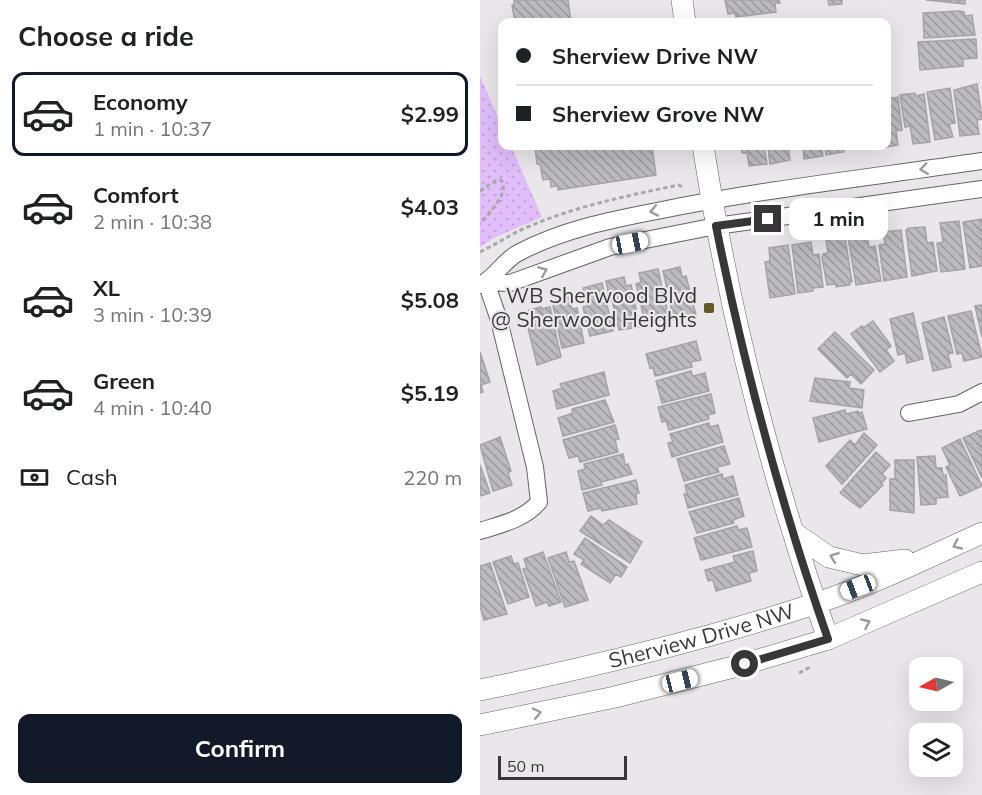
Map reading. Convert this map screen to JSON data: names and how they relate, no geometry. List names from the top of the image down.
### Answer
{
  "streets": {
    "street": ["Sherview Drive NW"]
  },
  "places": {
    "transit": ["WB Sherwood Blvd @ Sherwood Heights"]
  },
  "scale_bar": "50 m",
  "north": "left",
  "page": {
    "heading": "Choose a ride",
    "banner": ["Sherview Drive NW", "Sherview Grove NW"],
    "list": [
      {
        "name": "Economy",
        "note": "1 min · 10:37",
        "value": "$2.99"
      },
      {
        "name": "Comfort",
        "note": "2 min · 10:38",
        "value": "$4.03"
      },
      {
        "name": "XL",
        "note": "3 min · 10:39",
        "value": "$5.08"
      },
      {
        "name": "Green",
        "note": "4 min · 10:40",
        "value": "$5.19"
      }
    ],
    "bubble": "1 min",
    "pay": ["Cash", "220 m"],
    "buttons": "Confirm",
    "scale": "50 m"
  }
}
